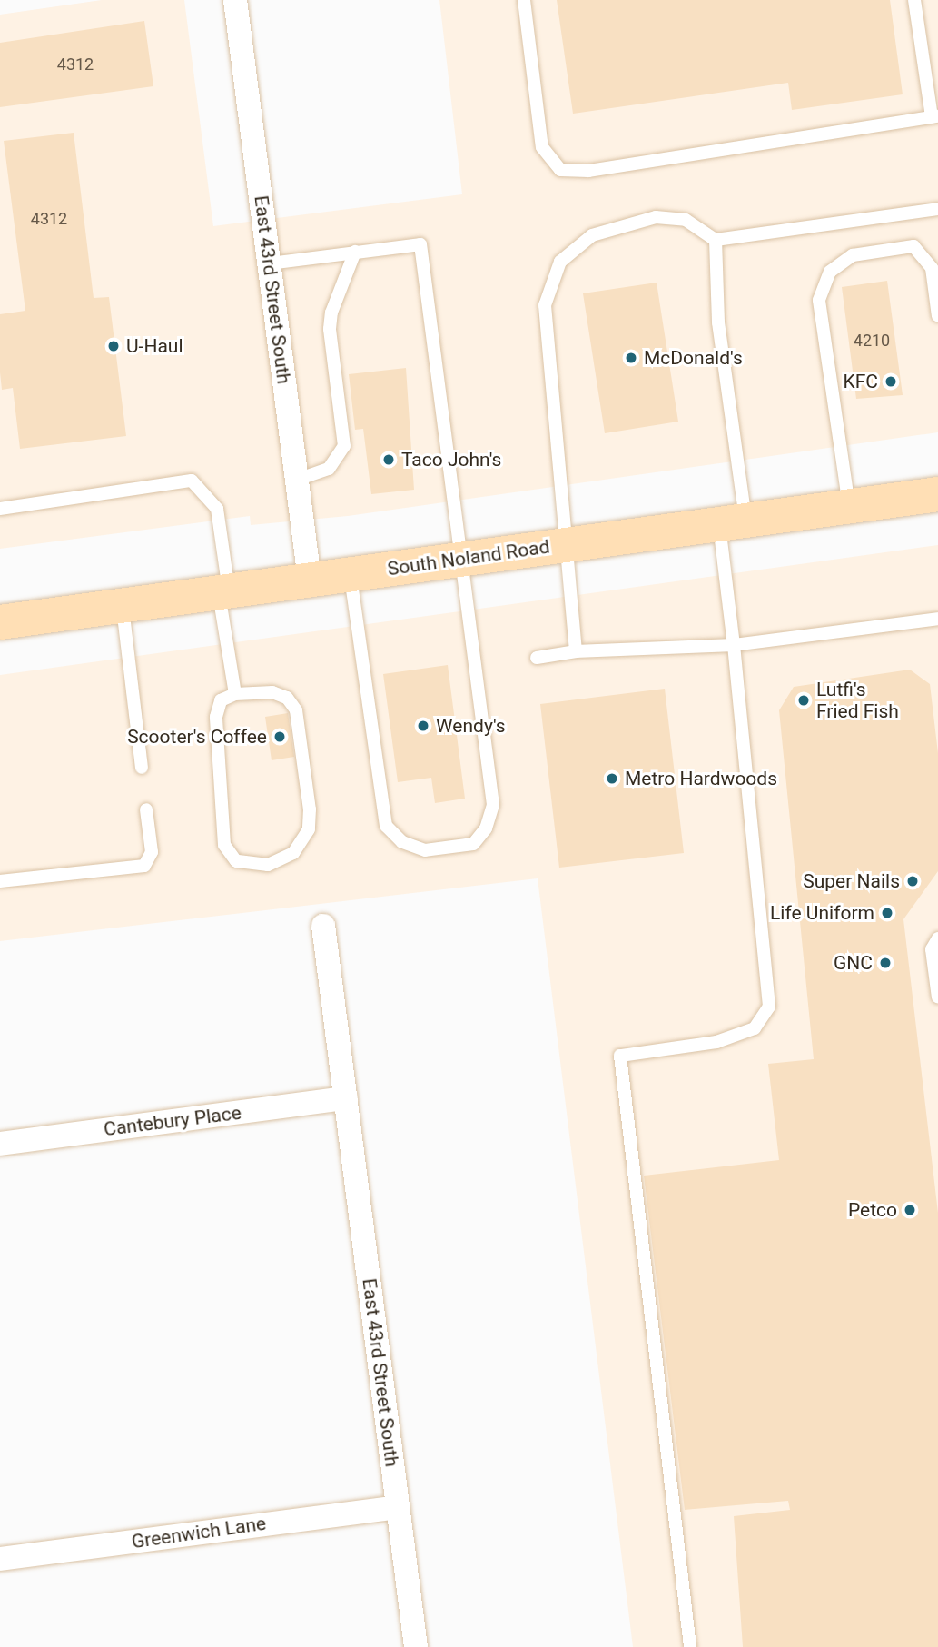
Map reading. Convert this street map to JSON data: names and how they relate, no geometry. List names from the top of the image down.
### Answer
{
  "streets": {
    "main road": ["South Noland Road"],
    "street": ["East 43rd Street South", "Cantebury Place", "Greenwich Lane"]
  },
  "crossings": [
    ["East 43rd Street South", "South Noland Road"],
    ["East 43rd Street South", "Cantebury Place"],
    ["East 43rd Street South", "Greenwich Lane"]
  ],
  "places": [
    "U-Haul",
    "McDonald's",
    "KFC",
    "Taco John's",
    "Lutfi's Fried Fish",
    "Wendy's",
    "Scooter's Coffee",
    "Metro Hardwoods",
    "Super Nails",
    "Life Uniform",
    "GNC",
    "Petco"
  ],
  "house_numbers": ["4312", "4312", "4210"]
}
